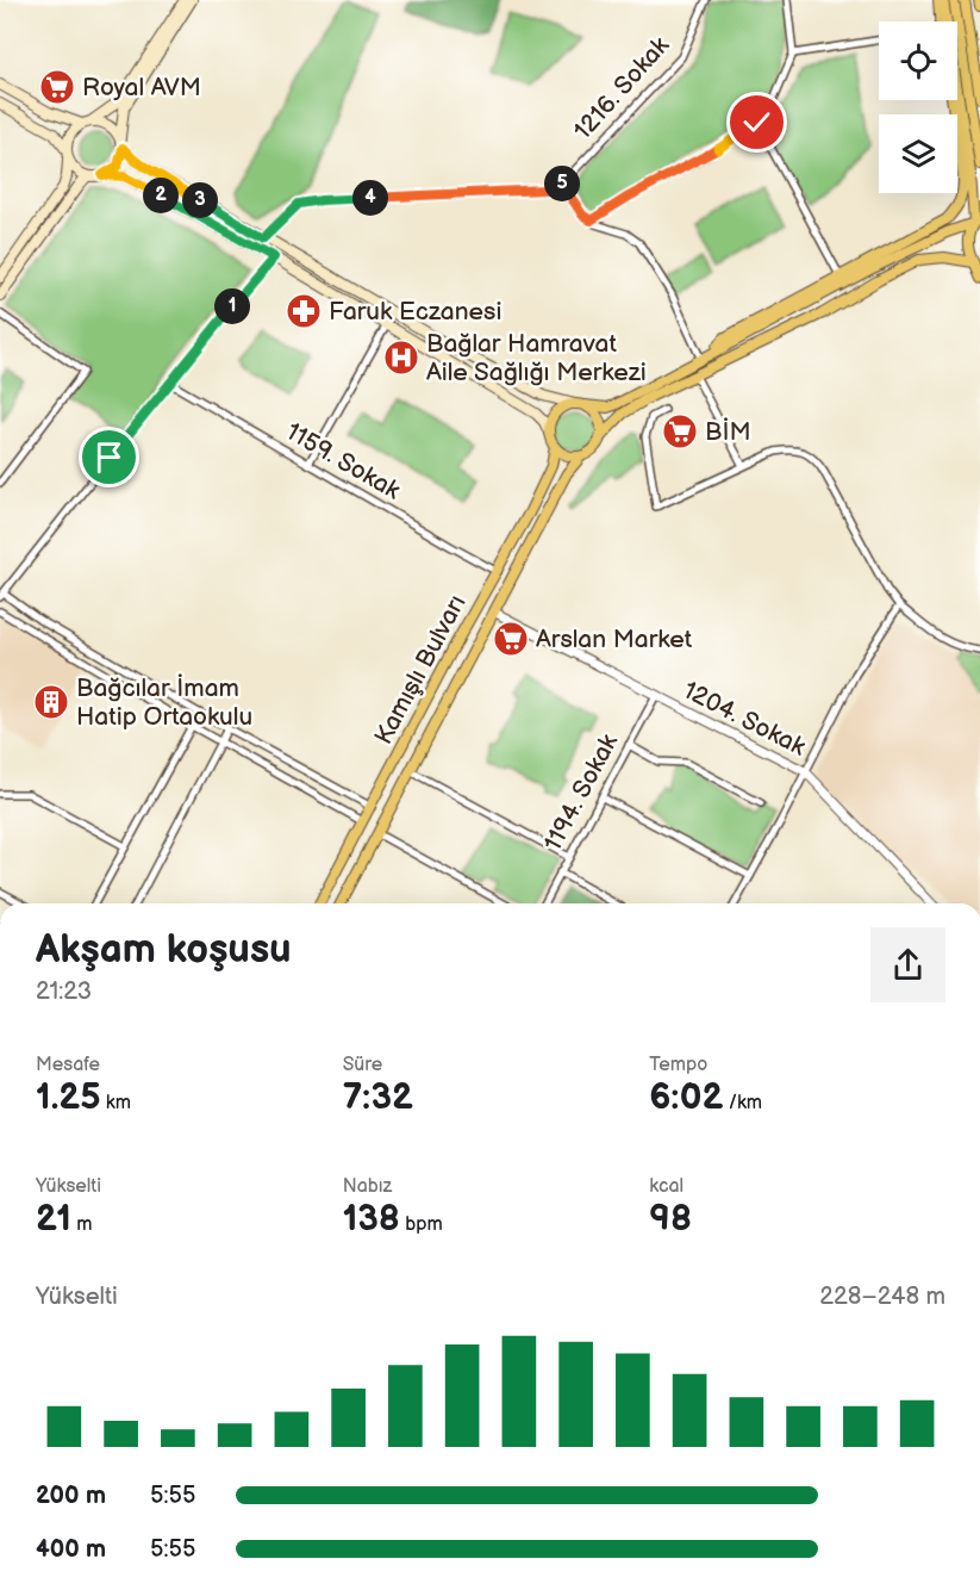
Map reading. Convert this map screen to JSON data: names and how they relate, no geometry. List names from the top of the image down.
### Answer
{
  "streets": {
    "highway": ["Kamışlı Bulvarı"],
    "street": [
      "1216. Sokak",
      "1159. Sokak",
      "1204. Sokak",
      "1194. Sokak"
    ]
  },
  "crossings": [
    ["1159. Sokak", "Kamışlı Bulvarı"],
    ["Kamışlı Bulvarı", "1204. Sokak"],
    ["1204. Sokak", "1194. Sokak"]
  ],
  "places": {
    "supermarket": ["Royal AVM", "BİM", "Arslan Market"],
    "pharmacy": ["Faruk Eczanesi"],
    "hospital": ["Bağlar Hamravat Aile Sağlığı Merkezi"],
    "building": ["Bağcılar İmam Hatip Ortaokulu"]
  },
  "page": {
    "pins": [
      "5",
      "2",
      "4",
      "3",
      "1"
    ],
    "heading": ["Akşam koşusu", "21:23"],
    "stats": [
      ["Mesafe", "1.25 km"],
      ["Süre", "7:32"],
      ["Tempo", "6:02 /km"],
      ["Yükselti", "21 m"],
      ["Nabız", "138 bpm"],
      ["kcal", "98"]
    ],
    "chart": ["Yükselti", "228–248 m"],
    "list": [
      {
        "name": "200 m",
        "note": "5:55"
      },
      {
        "name": "400 m",
        "note": "5:55"
      }
    ]
  }
}
